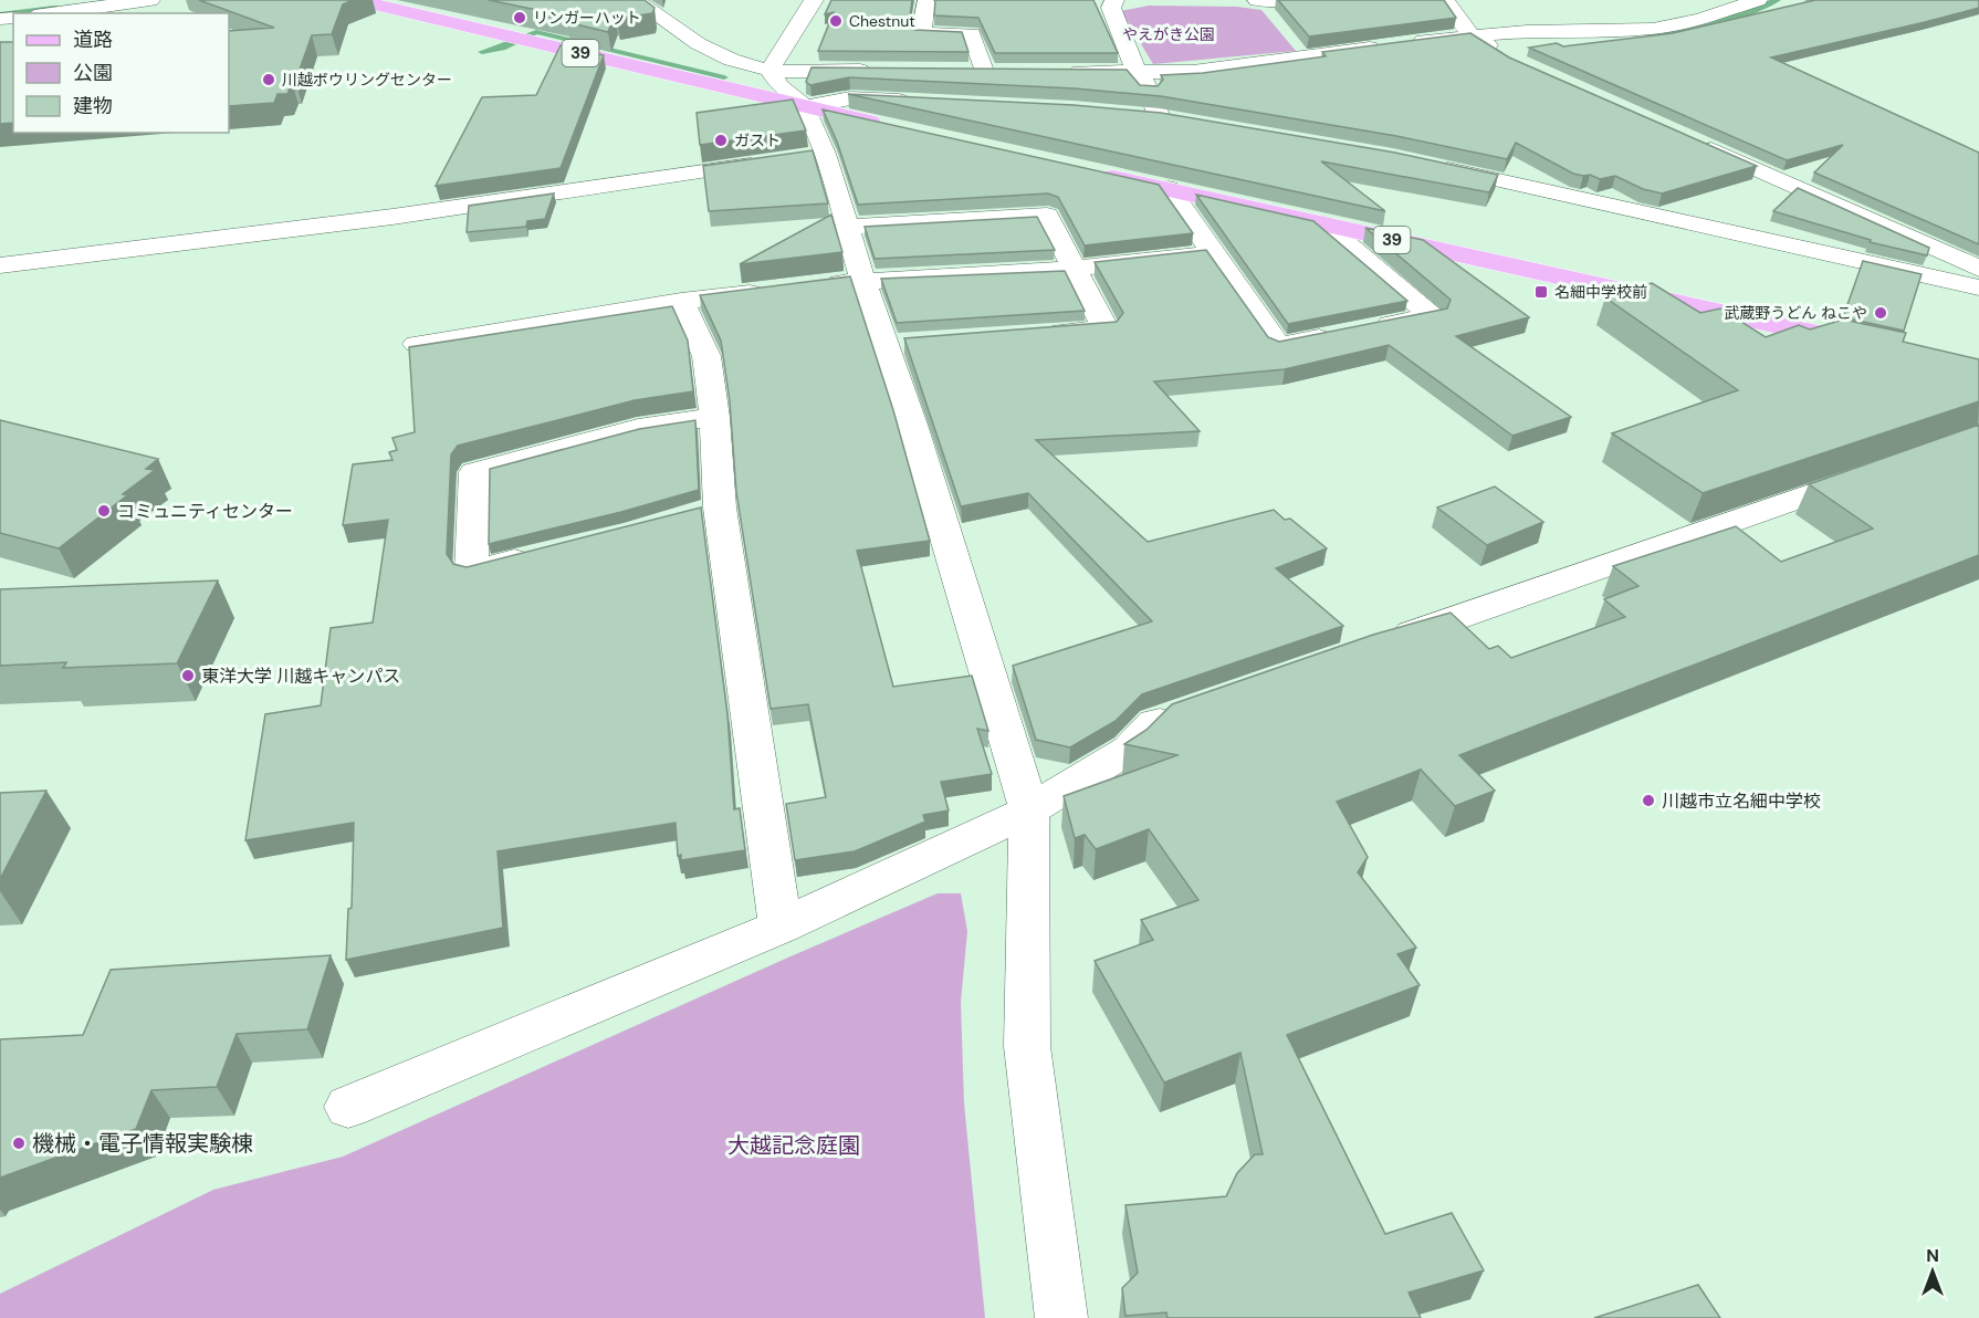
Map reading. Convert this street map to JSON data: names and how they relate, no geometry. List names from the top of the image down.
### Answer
{
  "streets": {
    "main road": ["39"]
  },
  "parks": ["やえがき公園", "大越記念庭園"],
  "places": {
    "other": [
      "リンガーハット",
      "Chestnut",
      "川越ボウリングセンター",
      "ガスト",
      "武蔵野うどん ねこや",
      "コミュニティセンター",
      "東洋大学 川越キャンパス",
      "川越市立名細中学校",
      "機械・電子情報実験棟"
    ],
    "transit": ["名細中学校前"]
  },
  "legend": ["道路", "公園", "建物"],
  "north": "top"
}
